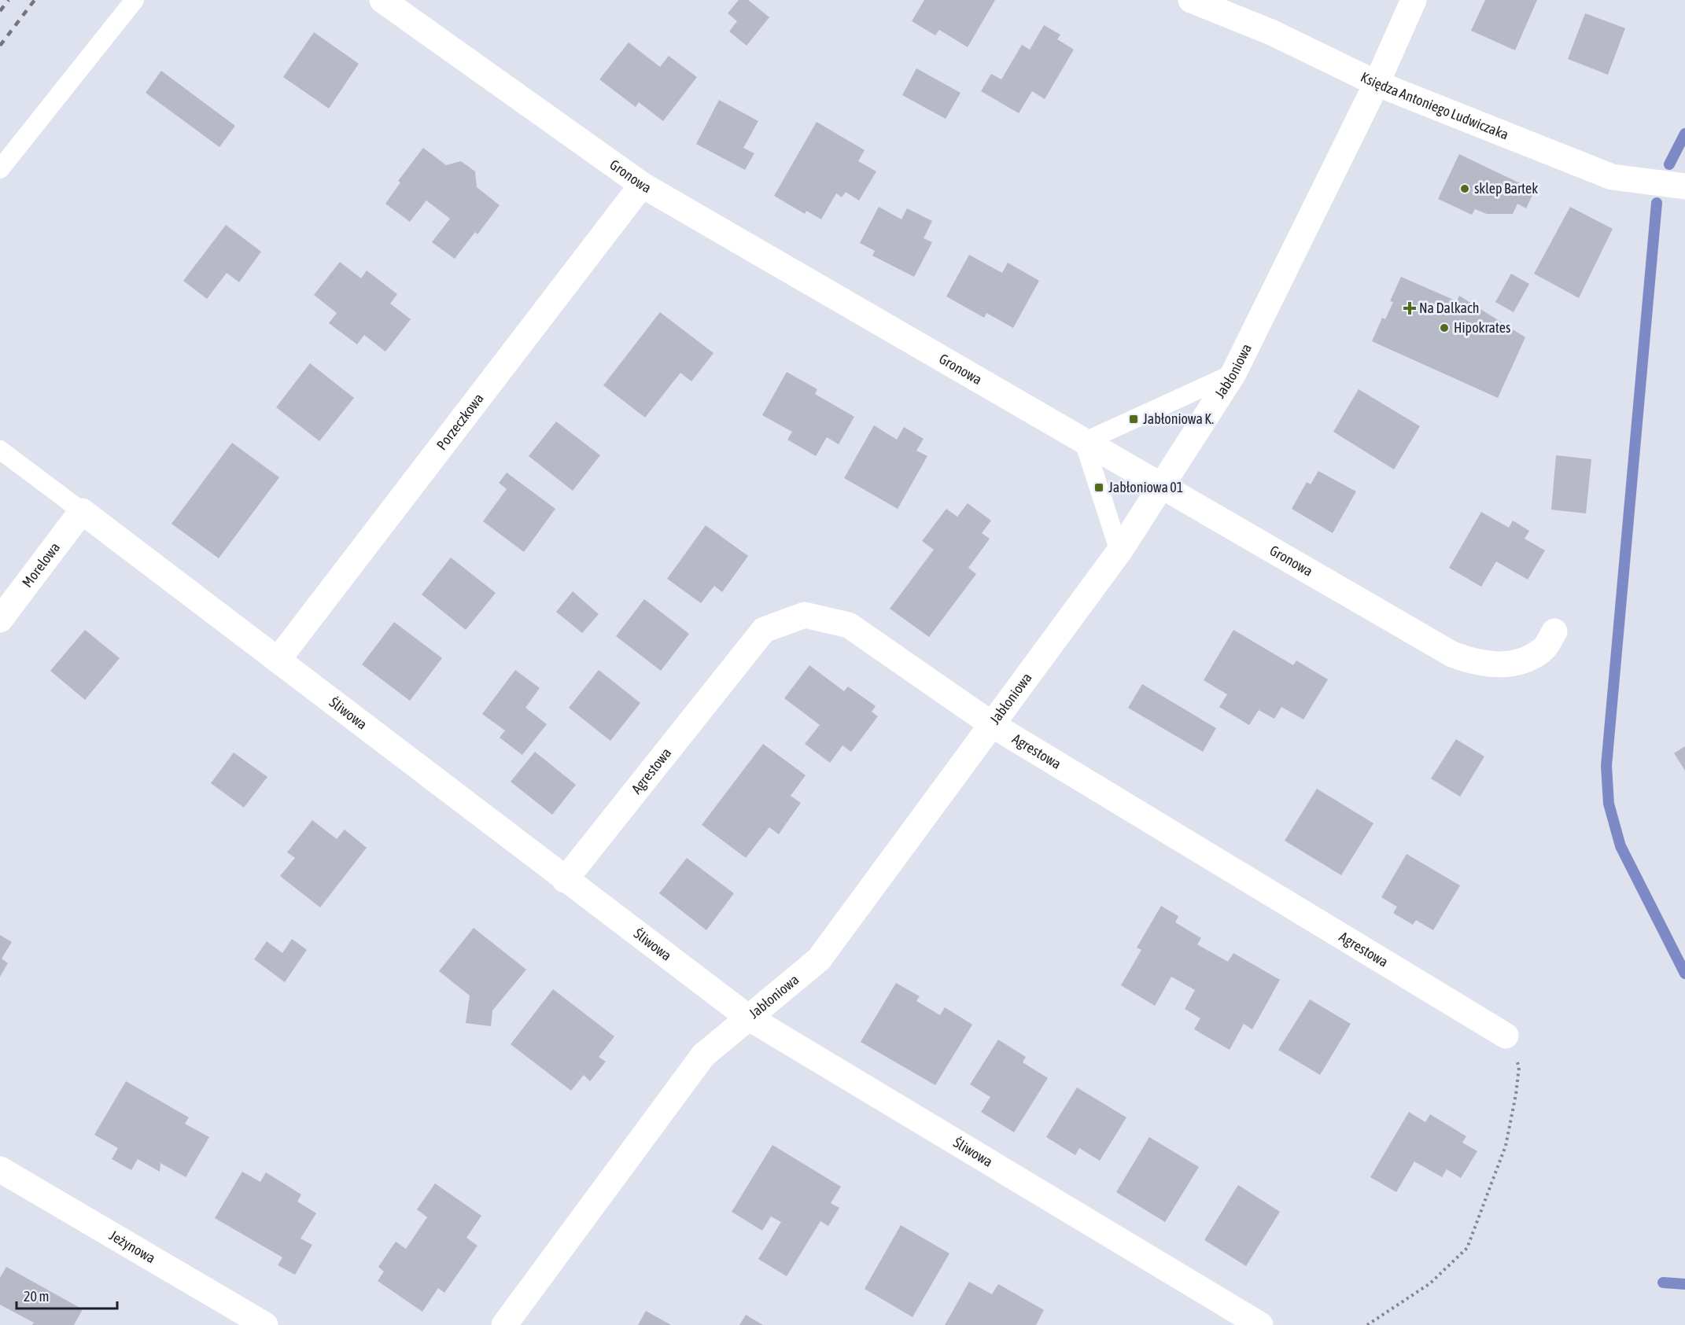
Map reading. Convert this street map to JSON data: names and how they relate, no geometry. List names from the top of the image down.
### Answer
{
  "streets": {
    "street": [
      "Księdza Antoniego Ludwiczaka",
      "Gronowa",
      "Jabłoniowa",
      "Porzeczkowa",
      "Morelowa",
      "Śliwowa",
      "Agrestowa",
      "Jeżynowa"
    ]
  },
  "crossings": [
    ["Księdza Antoniego Ludwiczaka", "Jabłoniowa"],
    ["Gronowa", "Jabłoniowa"],
    ["Gronowa", "Porzeczkowa"],
    ["Jabłoniowa", "Śliwowa"],
    ["Jabłoniowa", "Agrestowa"],
    ["Porzeczkowa", "Śliwowa"],
    ["Morelowa", "Śliwowa"],
    ["Śliwowa", "Agrestowa"]
  ],
  "places": {
    "other": ["sklep Bartek", "Hipokrates"],
    "health": ["Na Dalkach"],
    "transit": ["Jabłoniowa K.", "Jabłoniowa 01"]
  },
  "scale_bar": "20 m"
}
